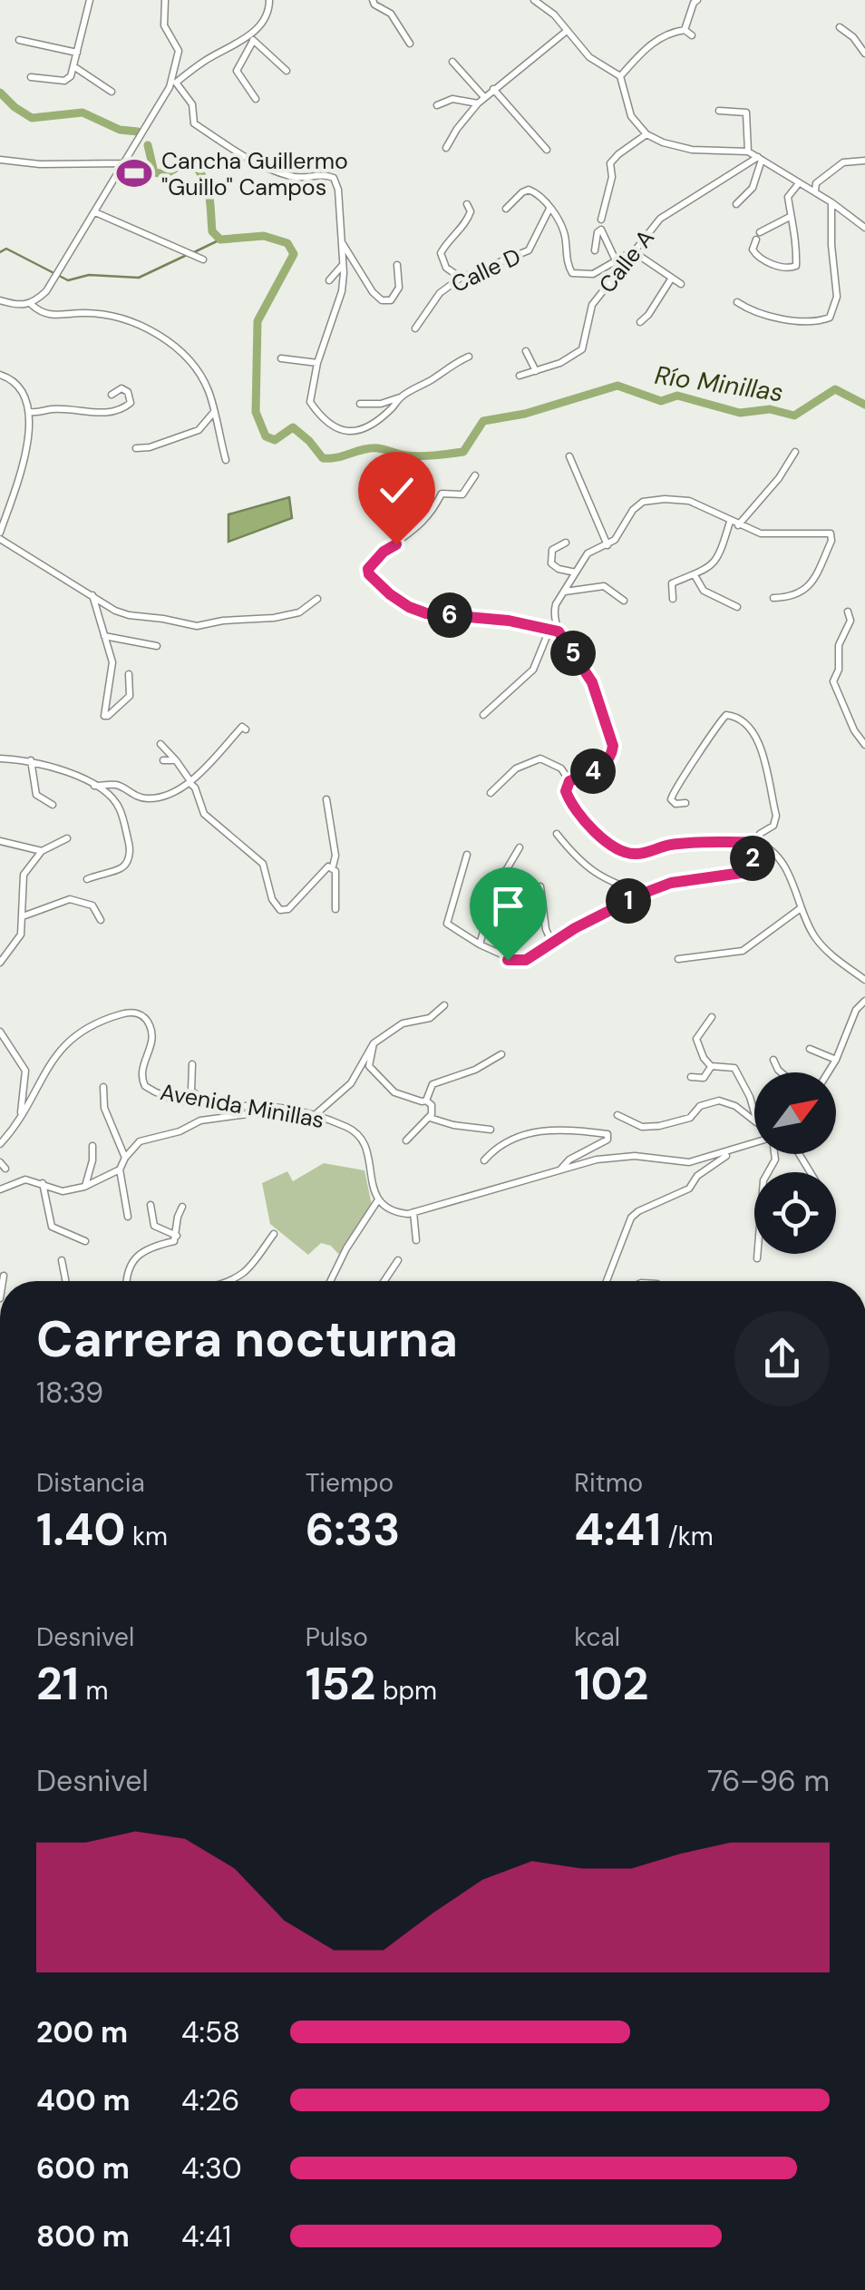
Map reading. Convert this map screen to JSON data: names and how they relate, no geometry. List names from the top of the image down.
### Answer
{
  "streets": {
    "street": ["Calle A", "Calle D", "Avenida Minillas"]
  },
  "water": ["Río Minillas"],
  "places": {
    "sports": ["Cancha Guillermo \"Guillo\" Campos"]
  },
  "north": "top right",
  "page": {
    "pins": [
      "6",
      "5",
      "4",
      "2",
      "1"
    ],
    "heading": ["Carrera nocturna", "18:39"],
    "stats": [
      ["Distancia", "1.40 km"],
      ["Tiempo", "6:33"],
      ["Ritmo", "4:41 /km"],
      ["Desnivel", "21 m"],
      ["Pulso", "152 bpm"],
      ["kcal", "102"]
    ],
    "chart": ["Desnivel", "76–96 m"],
    "list": [
      {
        "name": "200 m",
        "note": "4:58"
      },
      {
        "name": "400 m",
        "note": "4:26"
      },
      {
        "name": "600 m",
        "note": "4:30"
      },
      {
        "name": "800 m",
        "note": "4:41"
      }
    ]
  }
}
